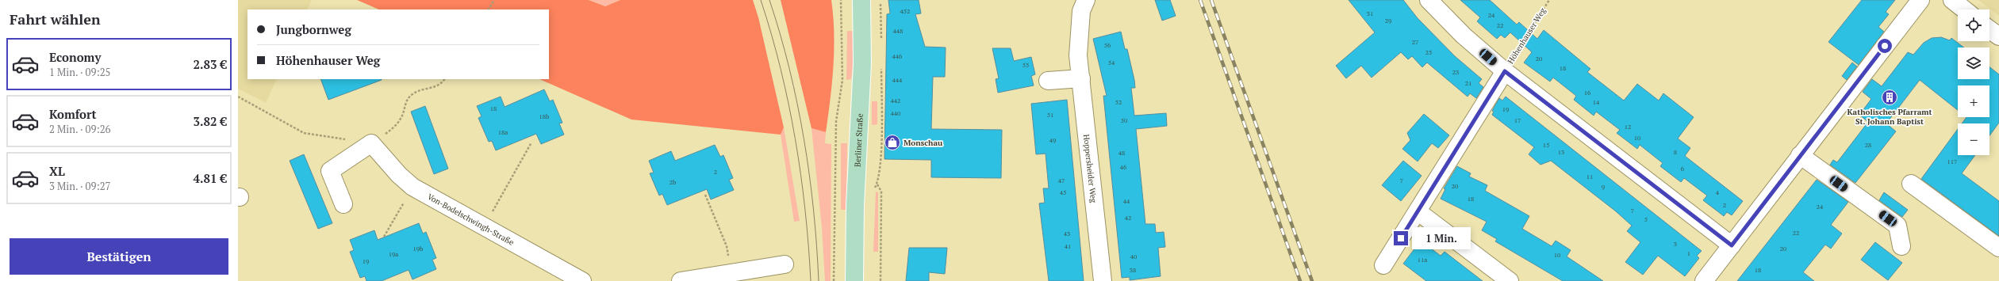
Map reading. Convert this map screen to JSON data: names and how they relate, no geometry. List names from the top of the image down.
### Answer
{
  "streets": {
    "main road": ["Berliner Straße"],
    "street": ["Höhenhauser Weg", "Hoppersheider Weg", "Von-Bodelschwingh-Straße"]
  },
  "places": {
    "building": ["Katholisches Pfarramt St. Johann Baptist"],
    "shop": ["Monschau"]
  },
  "house_numbers": [
    "452",
    "31",
    "24",
    "29",
    "22",
    "448",
    "27",
    "56",
    "25",
    "446",
    "20",
    "54",
    "55",
    "18",
    "23",
    "444",
    "21",
    "16",
    "442",
    "52",
    "14",
    "18",
    "19",
    "440",
    "51",
    "18b",
    "50",
    "17",
    "12",
    "18a",
    "10",
    "49",
    "15",
    "28",
    "13",
    "8",
    "48",
    "117",
    "46",
    "6",
    "2",
    "11",
    "47",
    "7",
    "2b",
    "20",
    "9",
    "45",
    "4",
    "18",
    "44",
    "2",
    "24",
    "7",
    "42",
    "5",
    "22",
    "43",
    "3",
    "41",
    "19b",
    "20",
    "1",
    "19a",
    "10",
    "40",
    "11a",
    "19",
    "38",
    "18"
  ],
  "page": {
    "heading": "Fahrt wählen",
    "map_buttons": ["+", "−"],
    "banner": ["Jungbornweg", "Höhenhauser Weg"],
    "list": [
      {
        "name": "Economy",
        "note": "1 Min. · 09:25",
        "value": "2.83 €"
      },
      {
        "name": "Komfort",
        "note": "2 Min. · 09:26",
        "value": "3.82 €"
      },
      {
        "name": "XL",
        "note": "3 Min. · 09:27",
        "value": "4.81 €"
      }
    ],
    "bubble": "1 Min.",
    "buttons": "Bestätigen"
  }
}
